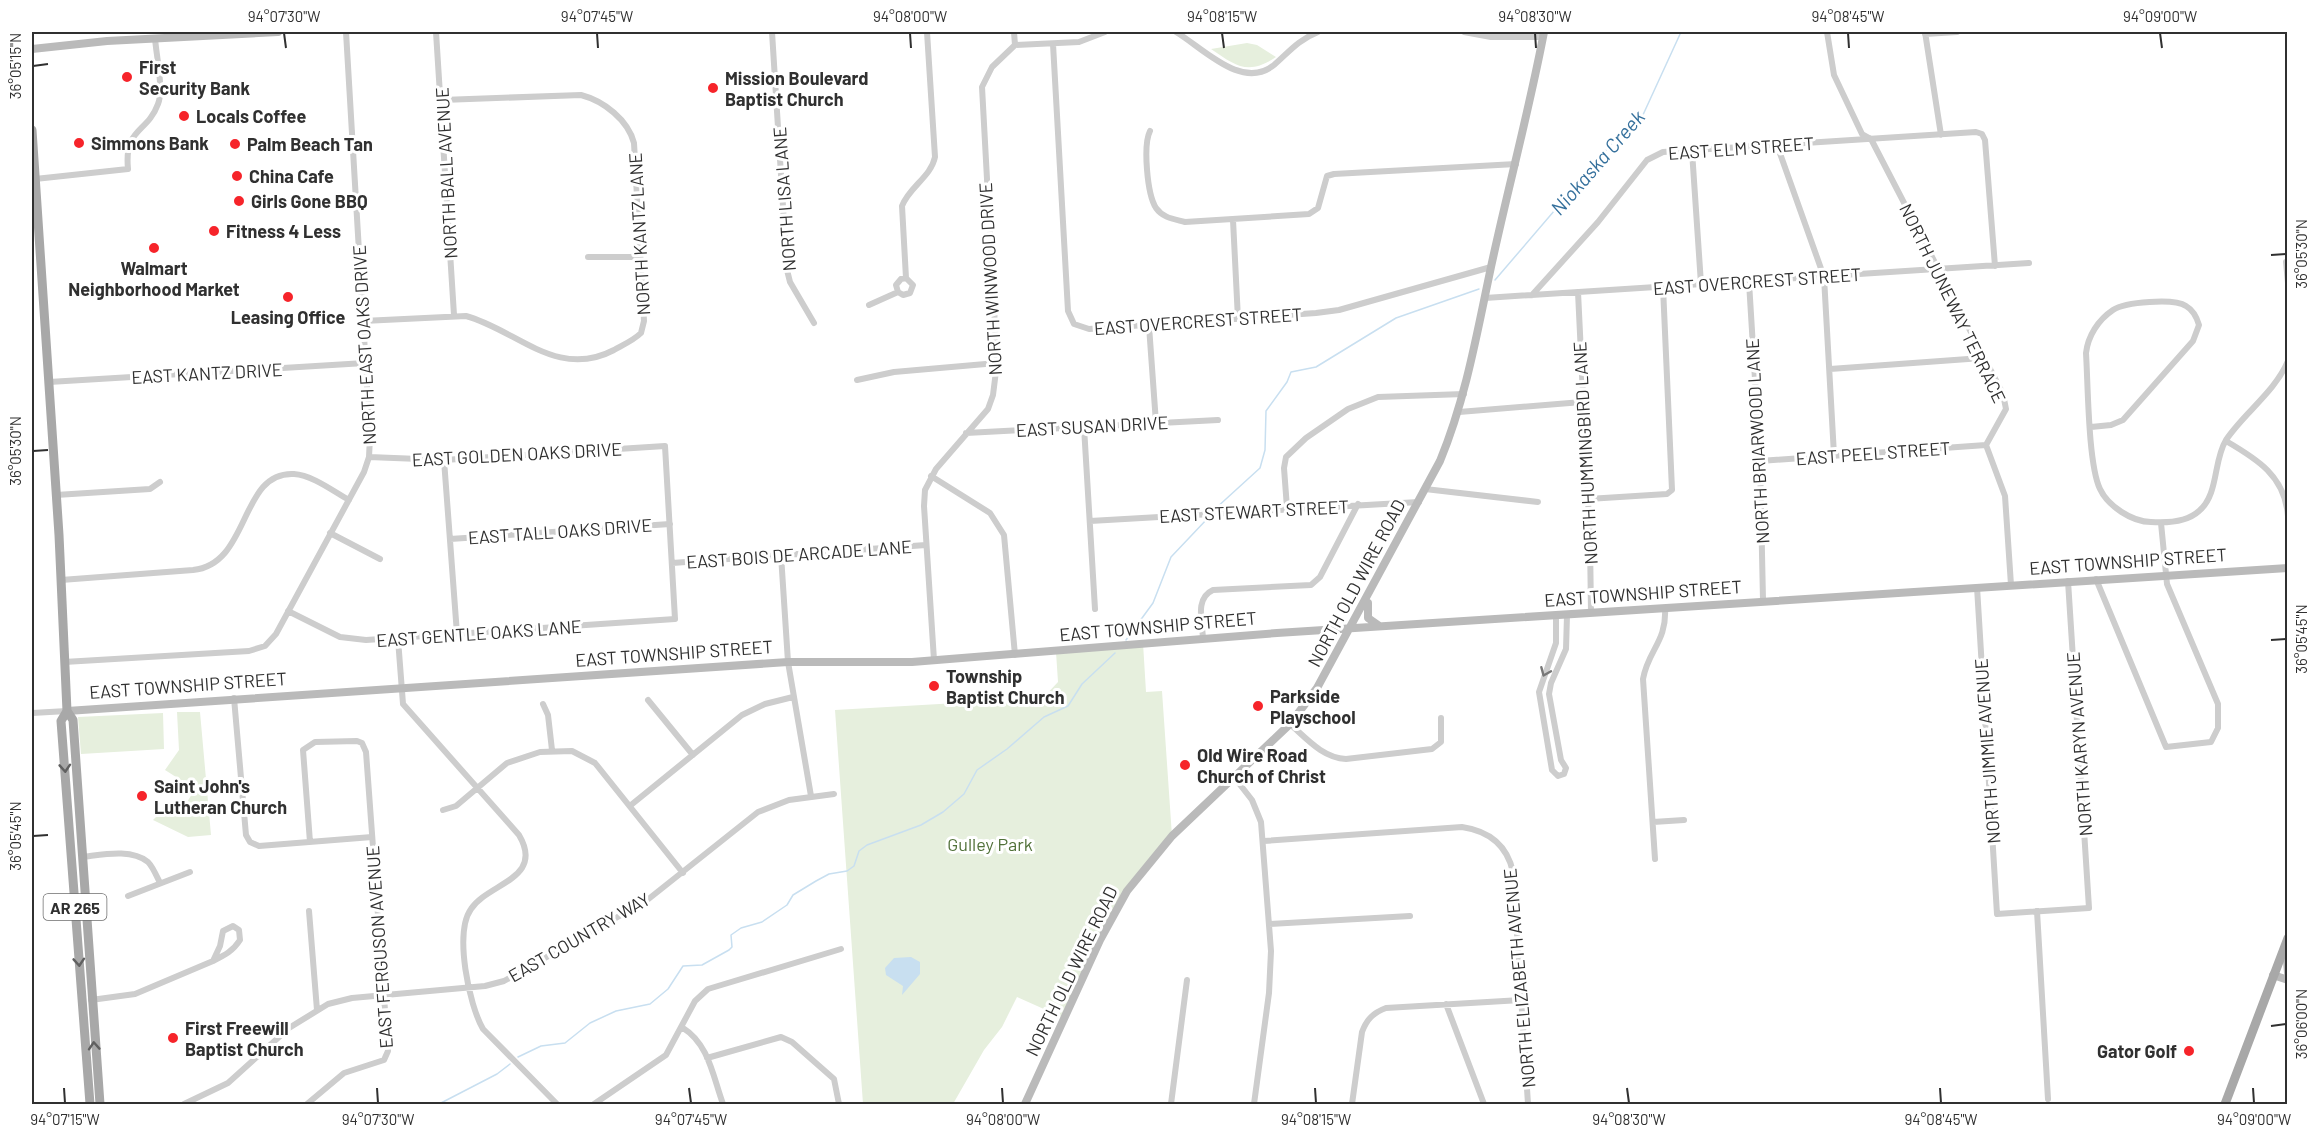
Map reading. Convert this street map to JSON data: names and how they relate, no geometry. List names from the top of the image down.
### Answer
{
  "streets": {
    "main road": ["AR 265"],
    "street": [
      "EAST ELM STREET",
      "NORTH BALL AVENUE",
      "NORTH LISA LANE",
      "NORTH KANTZ LANE",
      "NORTH WINWOOD DRIVE",
      "EAST OVERCREST STREET",
      "NORTH JUNEWAY TERRACE",
      "NORTH EAST OAKS DRIVE",
      "EAST KANTZ DRIVE",
      "EAST SUSAN DRIVE",
      "NORTH BRIARWOOD LANE",
      "NORTH HUMMINGBIRD LANE",
      "EAST PEEL STREET",
      "EAST GOLDEN OAKS DRIVE",
      "EAST STEWART STREET",
      "EAST TALL OAKS DRIVE",
      "EAST BOIS DE ARCADE LANE",
      "EAST TOWNSHIP STREET",
      "NORTH OLD WIRE ROAD",
      "EAST GENTLE OAKS LANE",
      "NORTH KARYN AVENUE",
      "NORTH JIMMIE AVENUE",
      "EAST COUNTRY WAY",
      "EAST FERGUSON AVENUE",
      "NORTH ELIZABETH AVENUE"
    ]
  },
  "crossings": [
    ["EAST ELM STREET", "EAST OVERCREST STREET"],
    ["EAST ELM STREET", "NORTH JUNEWAY TERRACE"],
    ["NORTH BALL AVENUE", "NORTH KANTZ LANE"],
    ["NORTH WINWOOD DRIVE", "EAST SUSAN DRIVE"],
    ["NORTH WINWOOD DRIVE", "EAST BOIS DE ARCADE LANE"],
    ["NORTH WINWOOD DRIVE", "EAST TOWNSHIP STREET"],
    ["EAST OVERCREST STREET", "NORTH JUNEWAY TERRACE"],
    ["EAST OVERCREST STREET", "NORTH BRIARWOOD LANE"],
    ["EAST OVERCREST STREET", "NORTH HUMMINGBIRD LANE"],
    ["EAST OVERCREST STREET", "NORTH OLD WIRE ROAD"],
    ["NORTH JUNEWAY TERRACE", "EAST PEEL STREET"],
    ["NORTH EAST OAKS DRIVE", "EAST KANTZ DRIVE"],
    ["NORTH EAST OAKS DRIVE", "EAST GOLDEN OAKS DRIVE"],
    ["NORTH EAST OAKS DRIVE", "EAST GENTLE OAKS LANE"],
    ["NORTH EAST OAKS DRIVE", "AR 265"],
    ["EAST KANTZ DRIVE", "AR 265"],
    ["NORTH BRIARWOOD LANE", "EAST PEEL STREET"],
    ["NORTH BRIARWOOD LANE", "EAST TOWNSHIP STREET"],
    ["NORTH HUMMINGBIRD LANE", "EAST TOWNSHIP STREET"],
    ["EAST GOLDEN OAKS DRIVE", "EAST TALL OAKS DRIVE"],
    ["EAST STEWART STREET", "NORTH OLD WIRE ROAD"],
    ["EAST BOIS DE ARCADE LANE", "EAST GENTLE OAKS LANE"],
    ["EAST TOWNSHIP STREET", "NORTH OLD WIRE ROAD"],
    ["EAST TOWNSHIP STREET", "NORTH KARYN AVENUE"],
    ["EAST TOWNSHIP STREET", "NORTH JIMMIE AVENUE"],
    ["EAST TOWNSHIP STREET", "AR 265"],
    ["NORTH KARYN AVENUE", "NORTH JIMMIE AVENUE"],
    ["EAST COUNTRY WAY", "EAST FERGUSON AVENUE"]
  ],
  "water": ["Niokaska Creek"],
  "parks": ["Gulley Park"],
  "places": [
    "First Security Bank",
    "Mission Boulevard Baptist Church",
    "Locals Coffee",
    "Simmons Bank",
    "Palm Beach Tan",
    "China Cafe",
    "Girls Gone BBQ",
    "Fitness 4 Less",
    "Walmart Neighborhood Market",
    "Leasing Office",
    "Township Baptist Church",
    "Parkside Playschool",
    "Old Wire Road Church of Christ",
    "Saint John's Lutheran Church",
    "First Freewill Baptist Church",
    "Gator Golf"
  ],
  "coordinates": [
    "94°07'30\"W",
    "94°07'45\"W",
    "94°08'00\"W",
    "94°08'15\"W",
    "94°08'30\"W",
    "94°08'45\"W",
    "94°09'00\"W",
    "36°05'15\"N",
    "36°05'30\"N",
    "36°05'45\"N",
    "36°06'00\"N",
    "94°07'15\"W"
  ]
}
